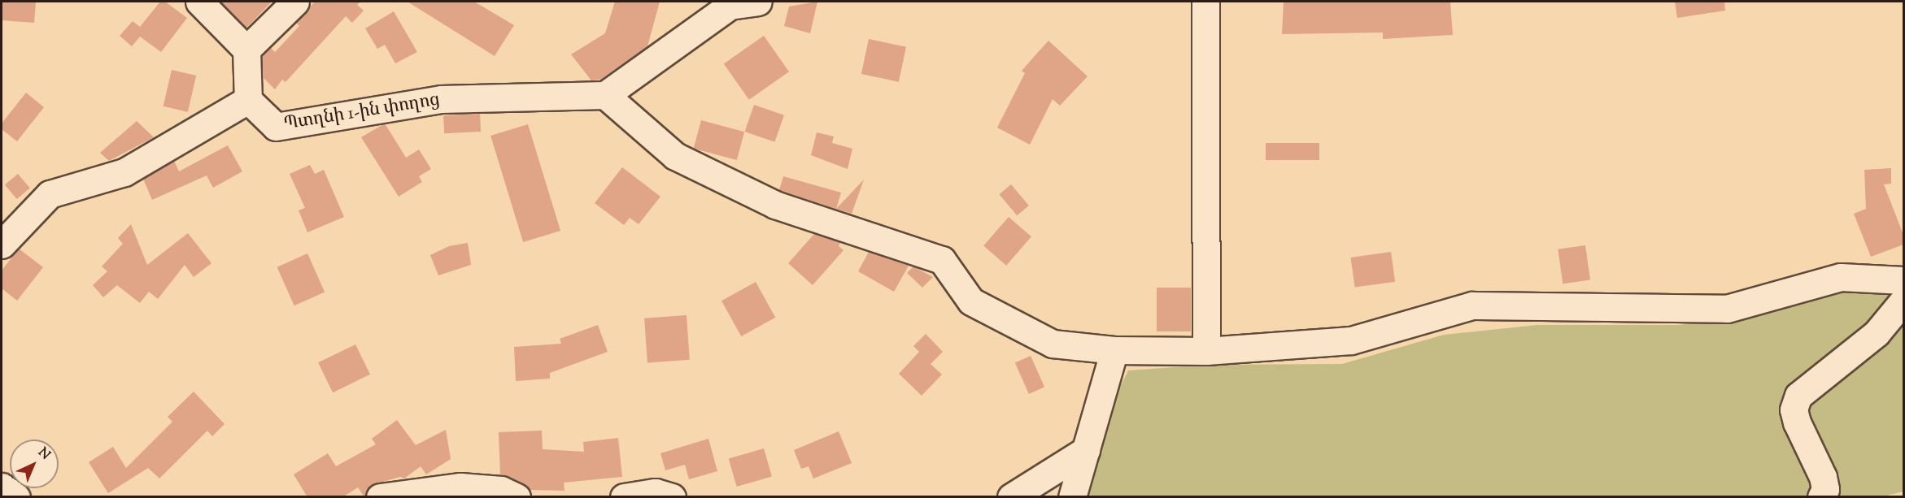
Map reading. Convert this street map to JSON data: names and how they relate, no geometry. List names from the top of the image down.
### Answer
{
  "streets": {
    "street": ["Պտղնի 1-ին փողոց"]
  },
  "north": "top right"
}
